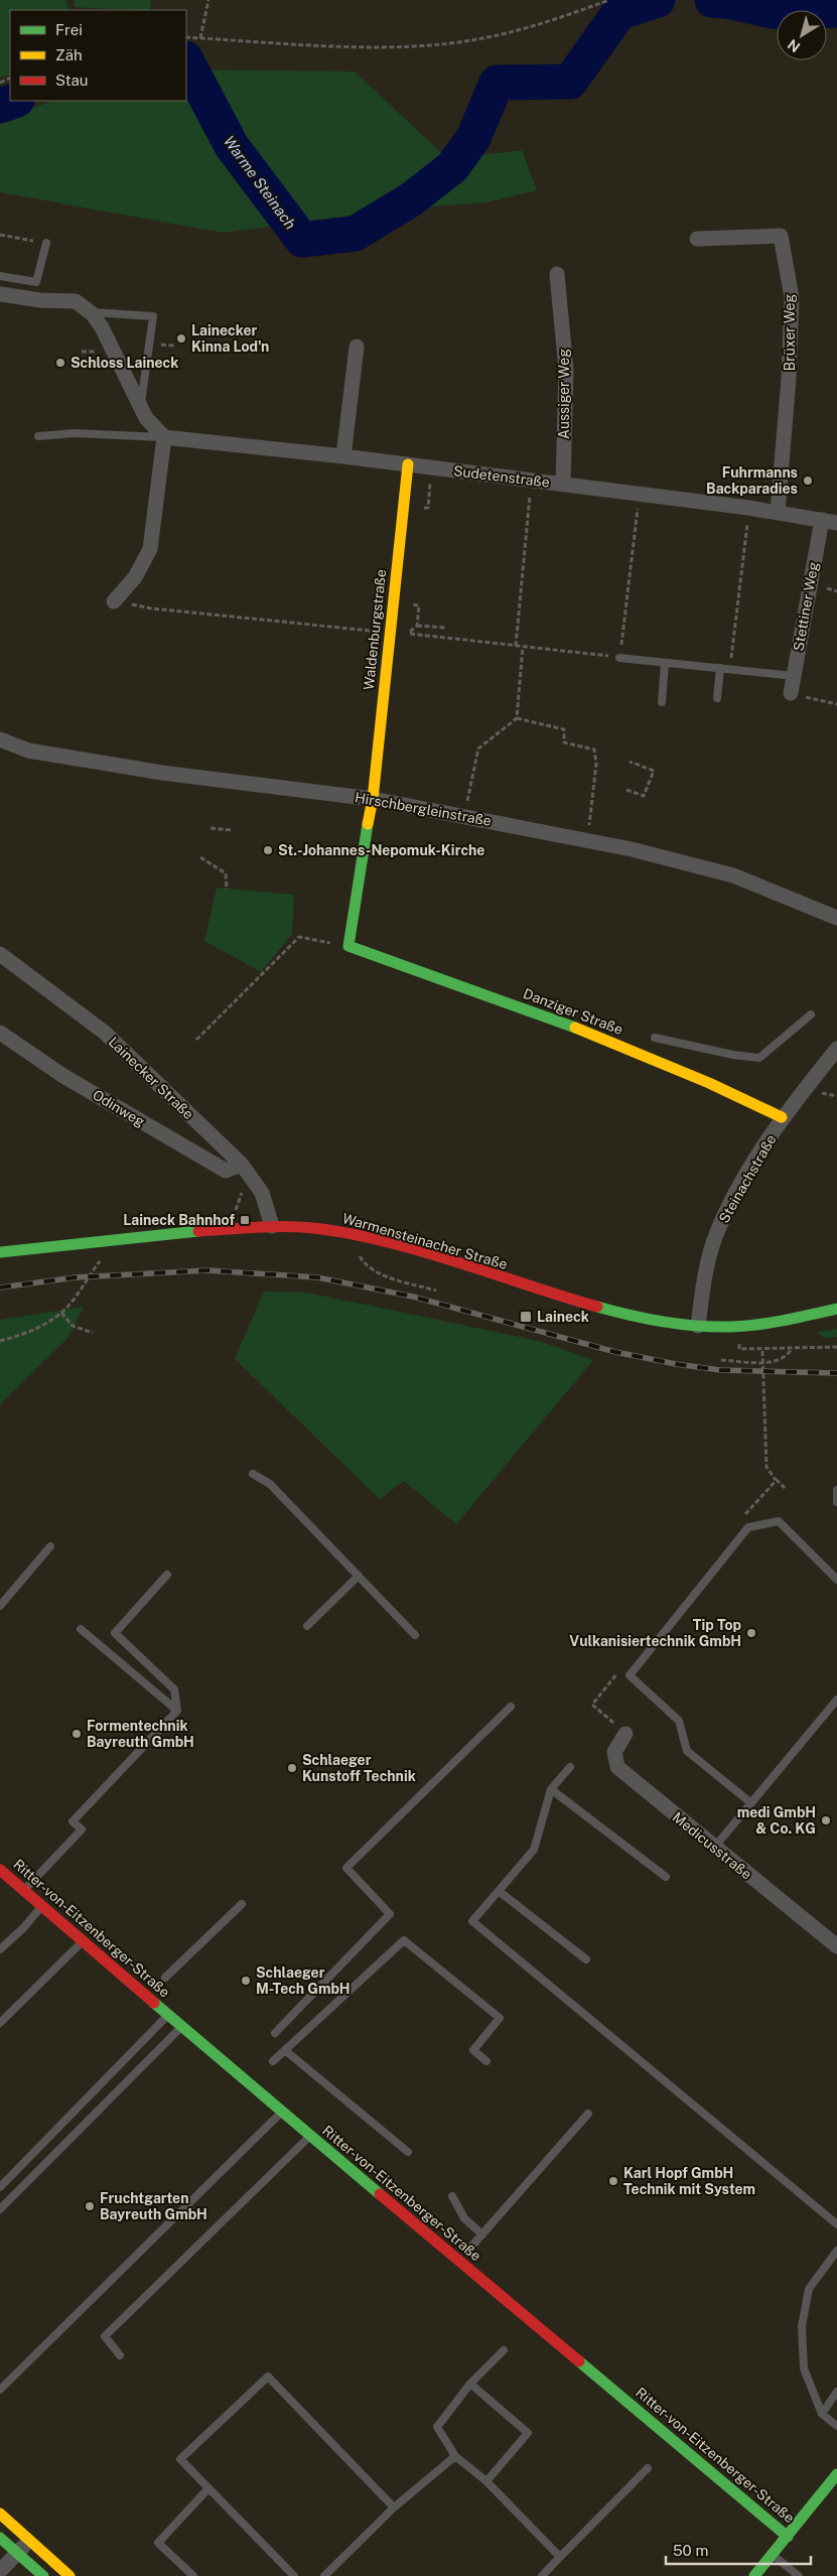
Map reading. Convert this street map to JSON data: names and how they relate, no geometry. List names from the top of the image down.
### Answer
{
  "streets": {
    "street": [
      "Brüxer Weg",
      "Aussiger Weg",
      "Sudetenstraße",
      "Stettiner Weg",
      "Waldenburgstraße",
      "Hirschbergleinstraße",
      "Danziger Straße",
      "Lainecker Straße",
      "Odinweg",
      "Steinachstraße",
      "Warmensteinacher Straße",
      "Medicusstraße",
      "Ritter-von-Eitzenberger-Straße"
    ]
  },
  "crossings": [
    ["Brüxer Weg", "Sudetenstraße"],
    ["Aussiger Weg", "Sudetenstraße"],
    ["Sudetenstraße", "Stettiner Weg"],
    ["Sudetenstraße", "Waldenburgstraße"],
    ["Waldenburgstraße", "Hirschbergleinstraße"],
    ["Waldenburgstraße", "Danziger Straße"],
    ["Danziger Straße", "Steinachstraße"],
    ["Lainecker Straße", "Odinweg"],
    ["Lainecker Straße", "Warmensteinacher Straße"],
    ["Steinachstraße", "Warmensteinacher Straße"]
  ],
  "water": ["Warme Steinach"],
  "places": {
    "other": [
      "Lainecker Kinna Lod'n",
      "Schloss Laineck",
      "Fuhrmanns Backparadies",
      "St.-Johannes-Nepomuk-Kirche",
      "Tip Top Vulkanisiertechnik GmbH",
      "Formentechnik Bayreuth GmbH",
      "Schlaeger Kunstoff Technik",
      "medi GmbH & Co. KG",
      "Schlaeger M-Tech GmbH",
      "Karl Hopf GmbH Technik mit System",
      "Fruchtgarten Bayreuth GmbH"
    ],
    "transit": ["Laineck Bahnhof", "Laineck"]
  },
  "legend": ["Frei", "Zäh", "Stau"],
  "scale_bar": "50 m",
  "north": "bottom left"
}
